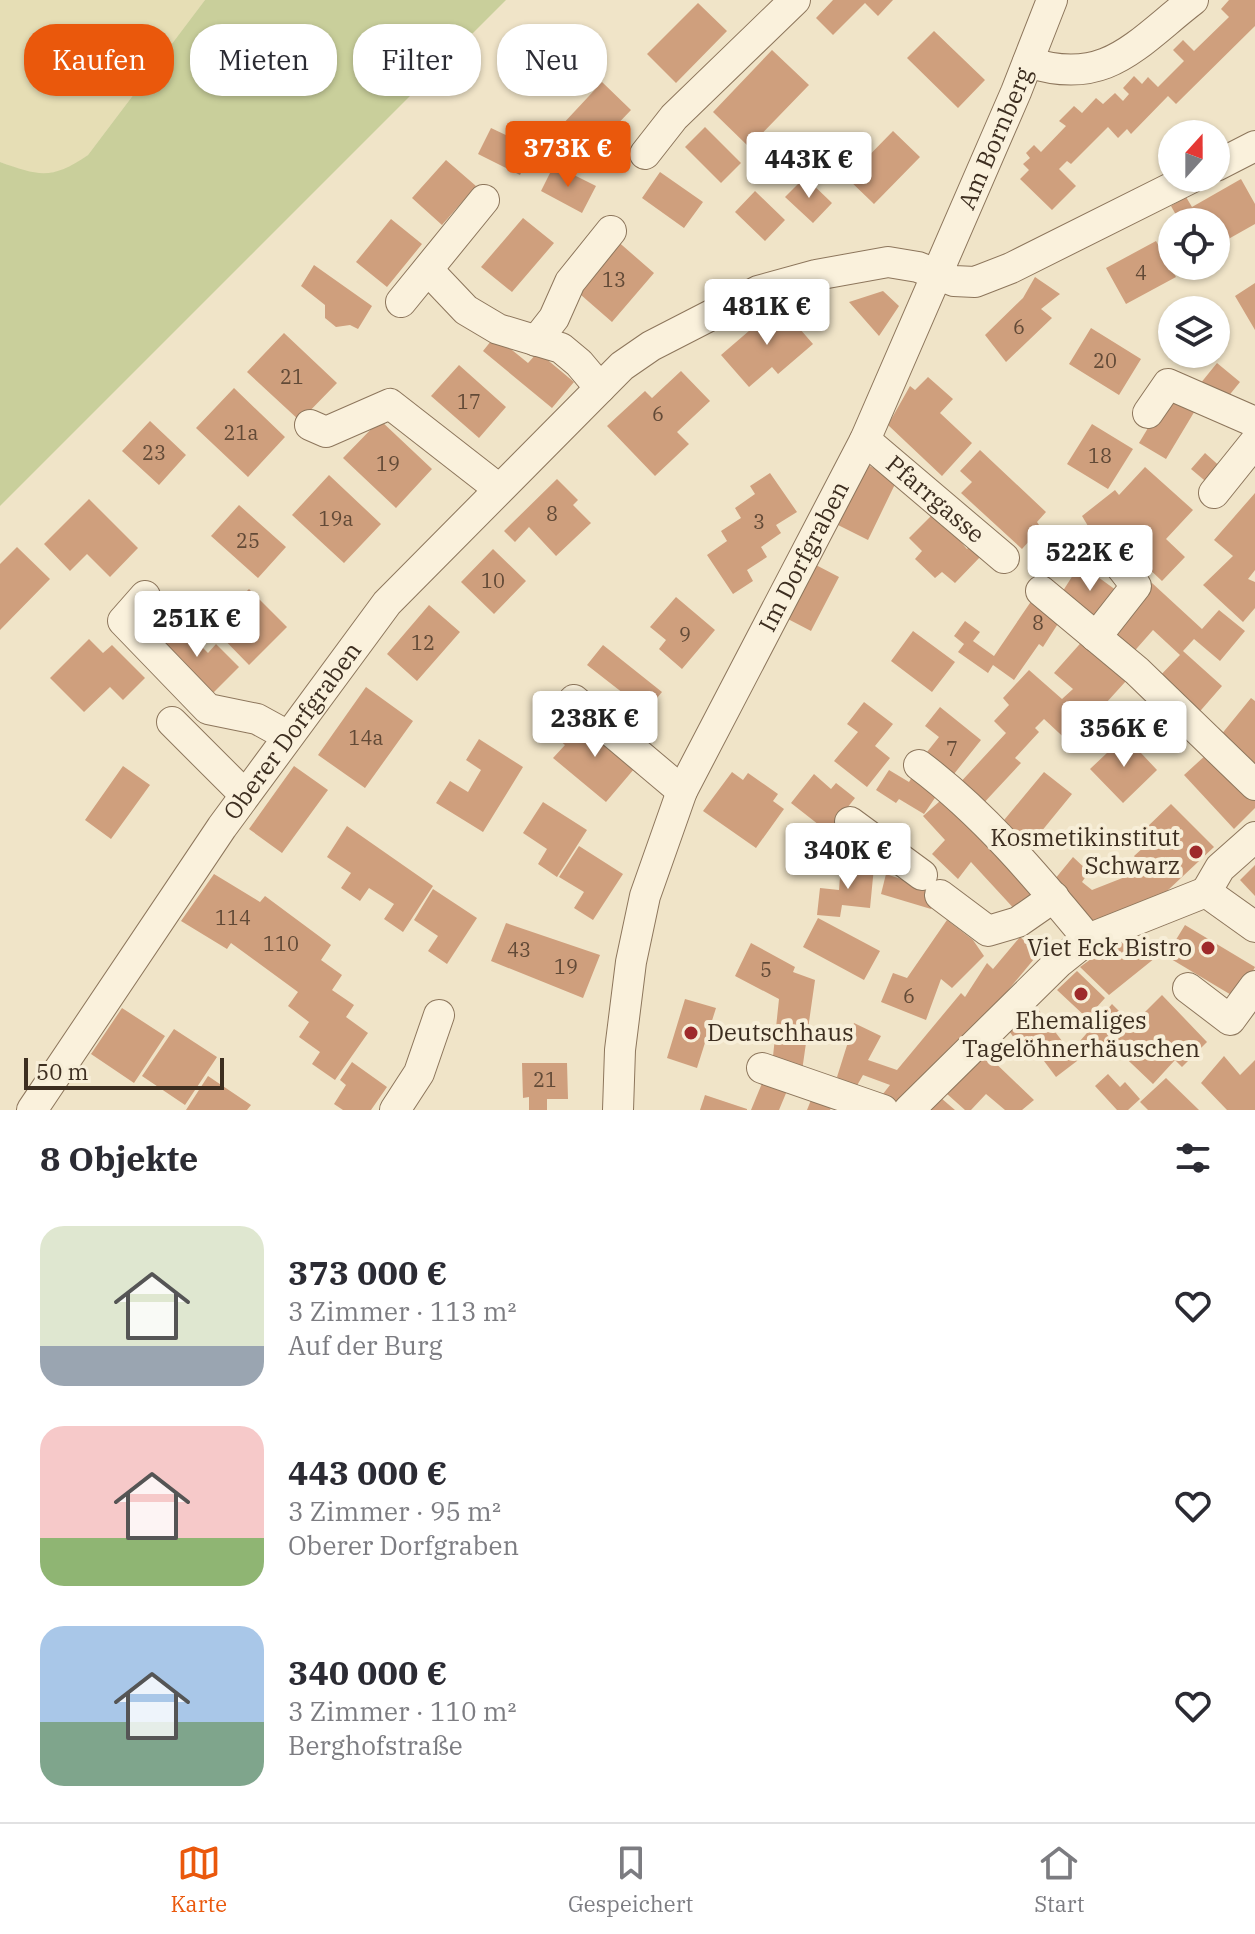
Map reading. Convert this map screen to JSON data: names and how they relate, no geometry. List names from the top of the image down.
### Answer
{
  "streets": {
    "street": [
      "Am Bornberg",
      "Pfarrgasse",
      "Im Dorfgraben",
      "Oberer Dorfgraben"
    ]
  },
  "crossings": [
    ["Am Bornberg", "Im Dorfgraben"],
    ["Am Bornberg", "Oberer Dorfgraben"],
    ["Pfarrgasse", "Im Dorfgraben"],
    ["Im Dorfgraben", "Oberer Dorfgraben"]
  ],
  "places": [
    "Kosmetikinstitut Schwarz",
    "Viet Eck Bistro",
    "Ehemaliges Tagelöhnerhäuschen",
    "Deutschhaus"
  ],
  "house_numbers": [
    "4",
    "13",
    "6",
    "20",
    "21",
    "17",
    "6",
    "21a",
    "23",
    "18",
    "19",
    "8",
    "19a",
    "3",
    "25",
    "10",
    "8",
    "9",
    "12",
    "14a",
    "7",
    "114",
    "110",
    "43",
    "19",
    "5",
    "6",
    "21"
  ],
  "scale_bar": "50 m",
  "north": "top",
  "page": {
    "chip": [
      "Kaufen",
      "Mieten",
      "Filter",
      "Neu"
    ],
    "price": [
      "373K €",
      "443K €",
      "481K €",
      "522K €",
      "251K €",
      "238K €",
      "356K €",
      "340K €"
    ],
    "scale": "50 m",
    "heading": "8 Objekte",
    "list": [
      {
        "name": "373 000 €",
        "note": "3 Zimmer · 113 m² · Auf der Burg"
      },
      {
        "name": "443 000 €",
        "note": "3 Zimmer · 95 m² · Oberer Dorfgraben"
      },
      {
        "name": "340 000 €",
        "note": "3 Zimmer · 110 m² · Berghofstraße"
      }
    ],
    "tabs": ["Karte", "Gespeichert", "Start"]
  }
}
